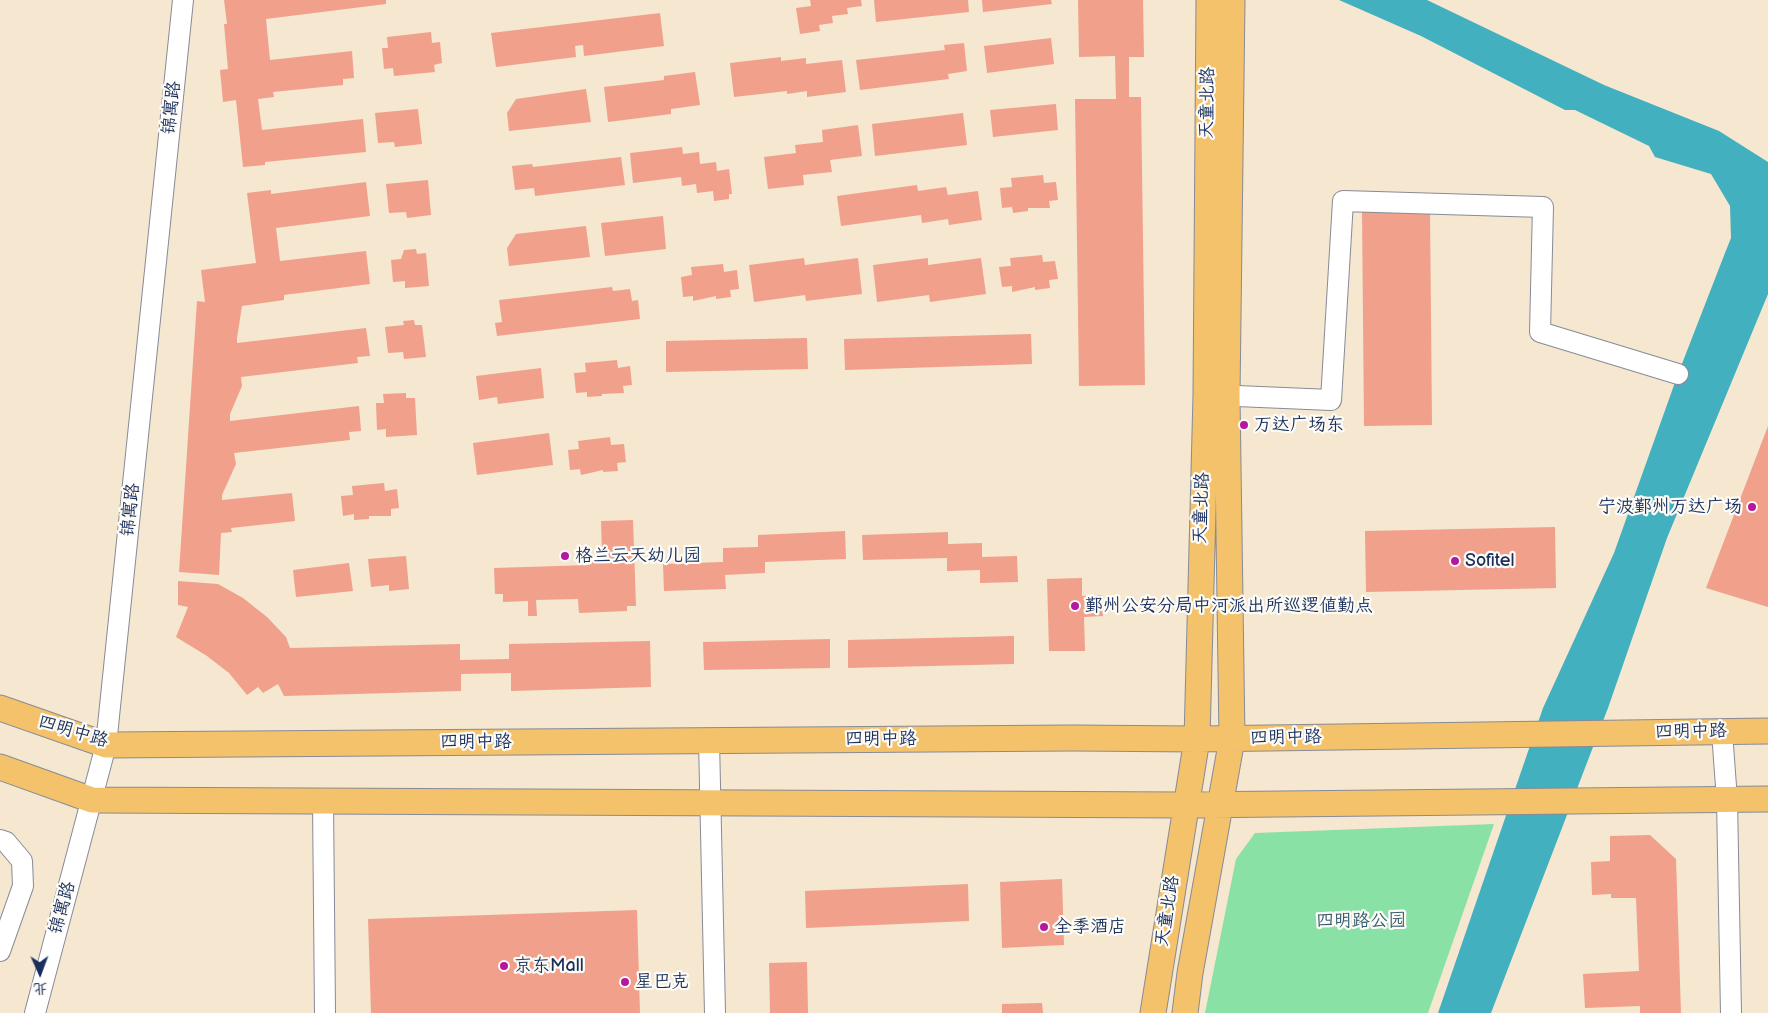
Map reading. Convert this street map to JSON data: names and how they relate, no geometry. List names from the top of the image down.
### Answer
{
  "streets": {
    "main road": ["天童北路", "四明中路"],
    "street": ["锦寓路"]
  },
  "crossings": [
    ["天童北路", "四明中路"],
    ["锦寓路", "四明中路"]
  ],
  "parks": ["四明路公园"],
  "places": [
    "万达广场东",
    "宁波鄞州万达广场",
    "格兰云天幼儿园",
    "Sofitel",
    "鄞州公安分局中河派出所巡逻值勤点",
    "全季酒店",
    "京东Mall",
    "星巴克"
  ],
  "north": "bottom"
}
